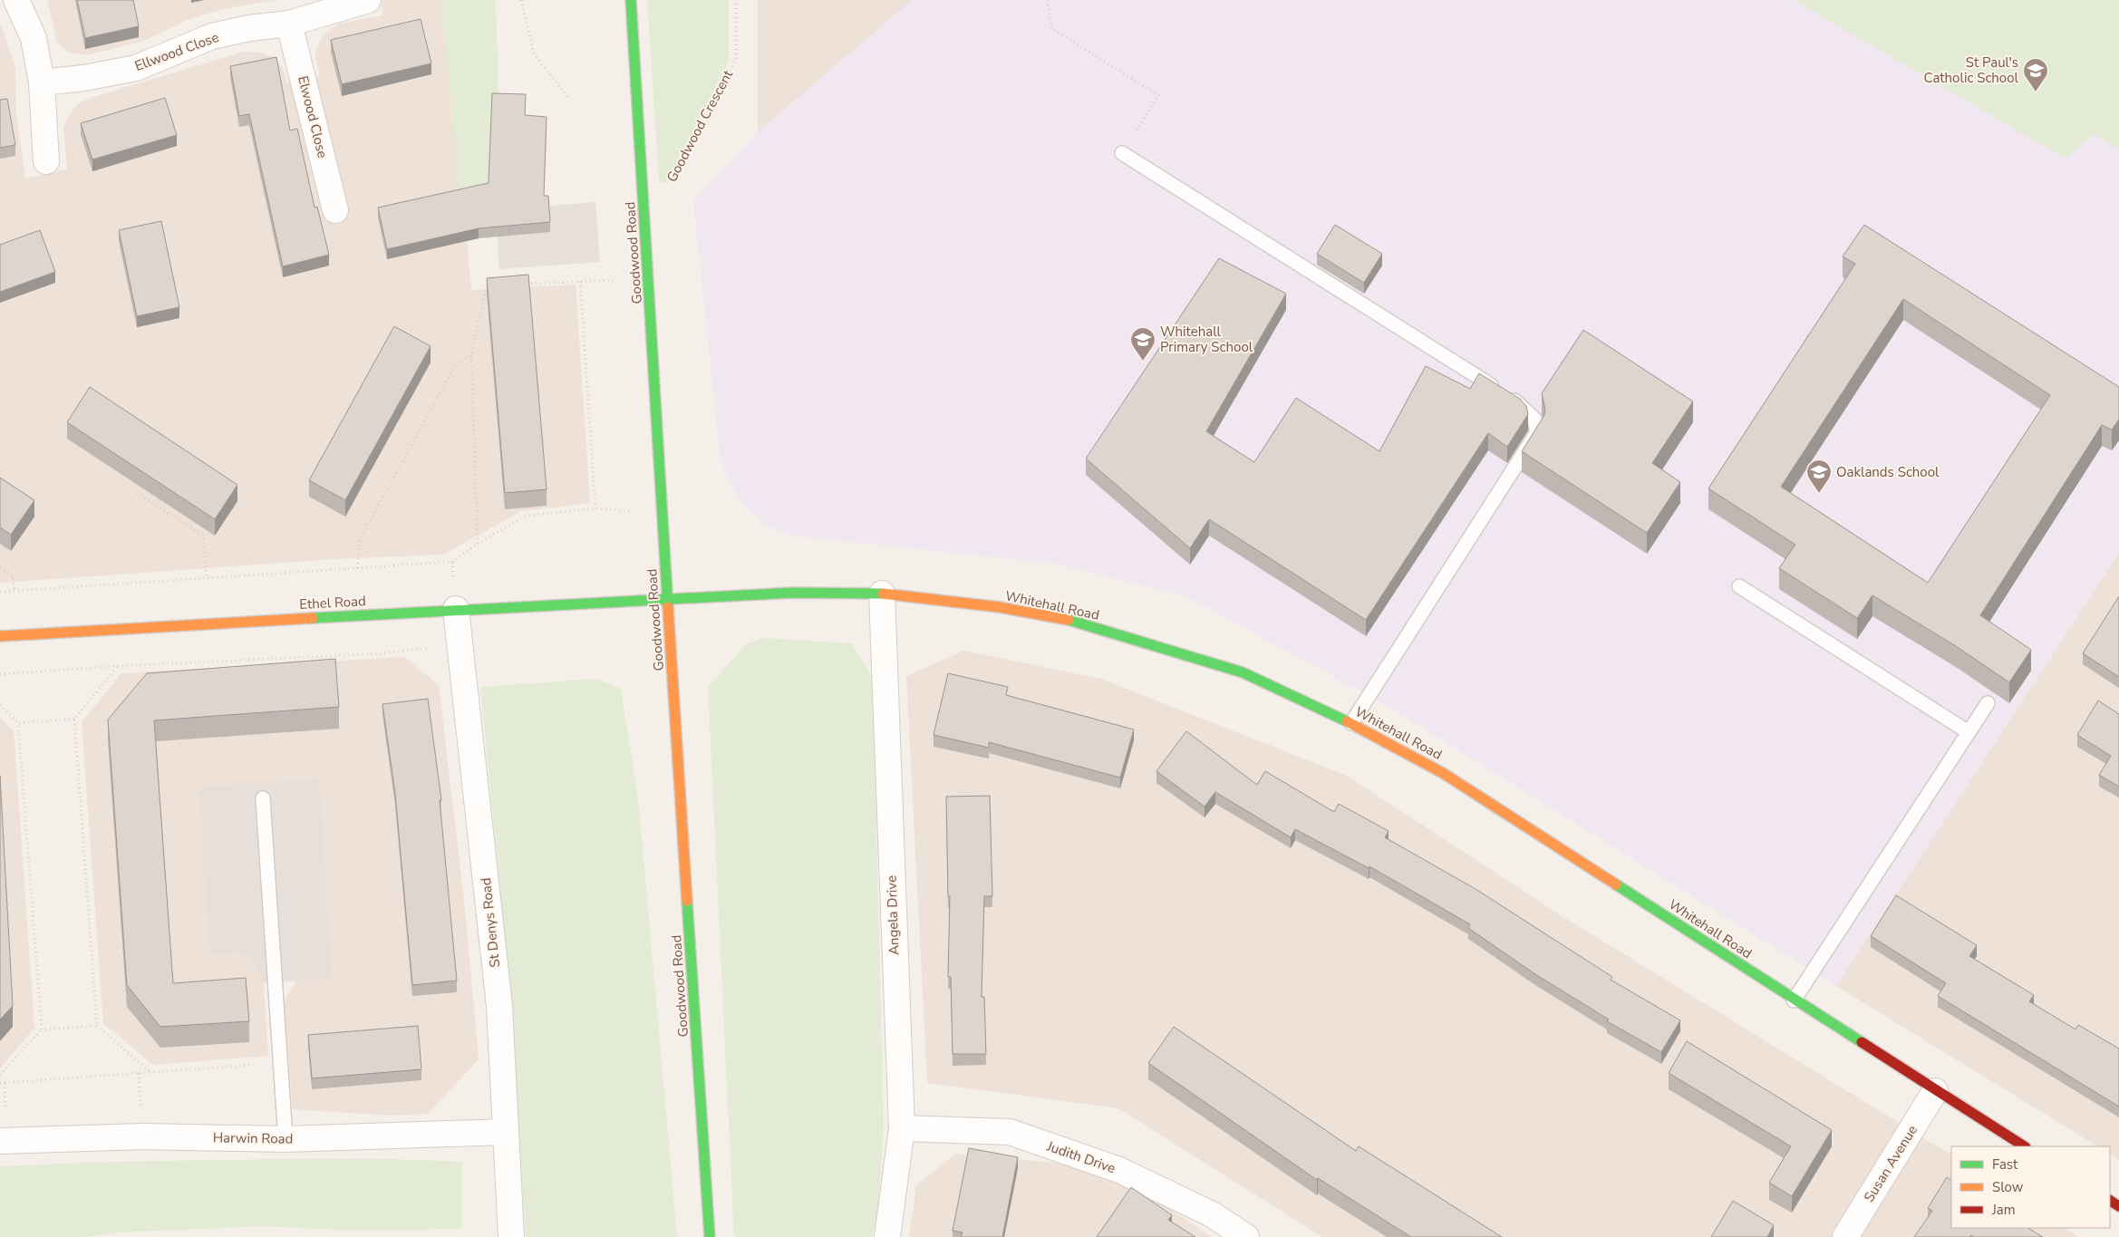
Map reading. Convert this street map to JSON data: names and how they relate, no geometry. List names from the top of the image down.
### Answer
{
  "streets": {
    "street": [
      "Ellwood Close",
      "Elwood Close",
      "Goodwood Road",
      "Ethel Road",
      "Whitehall Road",
      "Angela Drive",
      "St Denys Road",
      "Harwin Road",
      "Judith Drive",
      "Susan Avenue"
    ],
    "path": ["Goodwood Crescent"]
  },
  "crossings": [
    ["Ellwood Close", "Elwood Close"],
    ["Goodwood Road", "Ethel Road"],
    ["Goodwood Road", "Whitehall Road"],
    ["Ethel Road", "Whitehall Road"],
    ["Ethel Road", "St Denys Road"],
    ["Whitehall Road", "Angela Drive"],
    ["Whitehall Road", "Susan Avenue"],
    ["Angela Drive", "Judith Drive"],
    ["St Denys Road", "Harwin Road"]
  ],
  "places": {
    "school or university": ["St Paul's Catholic School", "Whitehall Primary School", "Oaklands School"]
  },
  "legend": ["Fast", "Slow", "Jam"]
}
